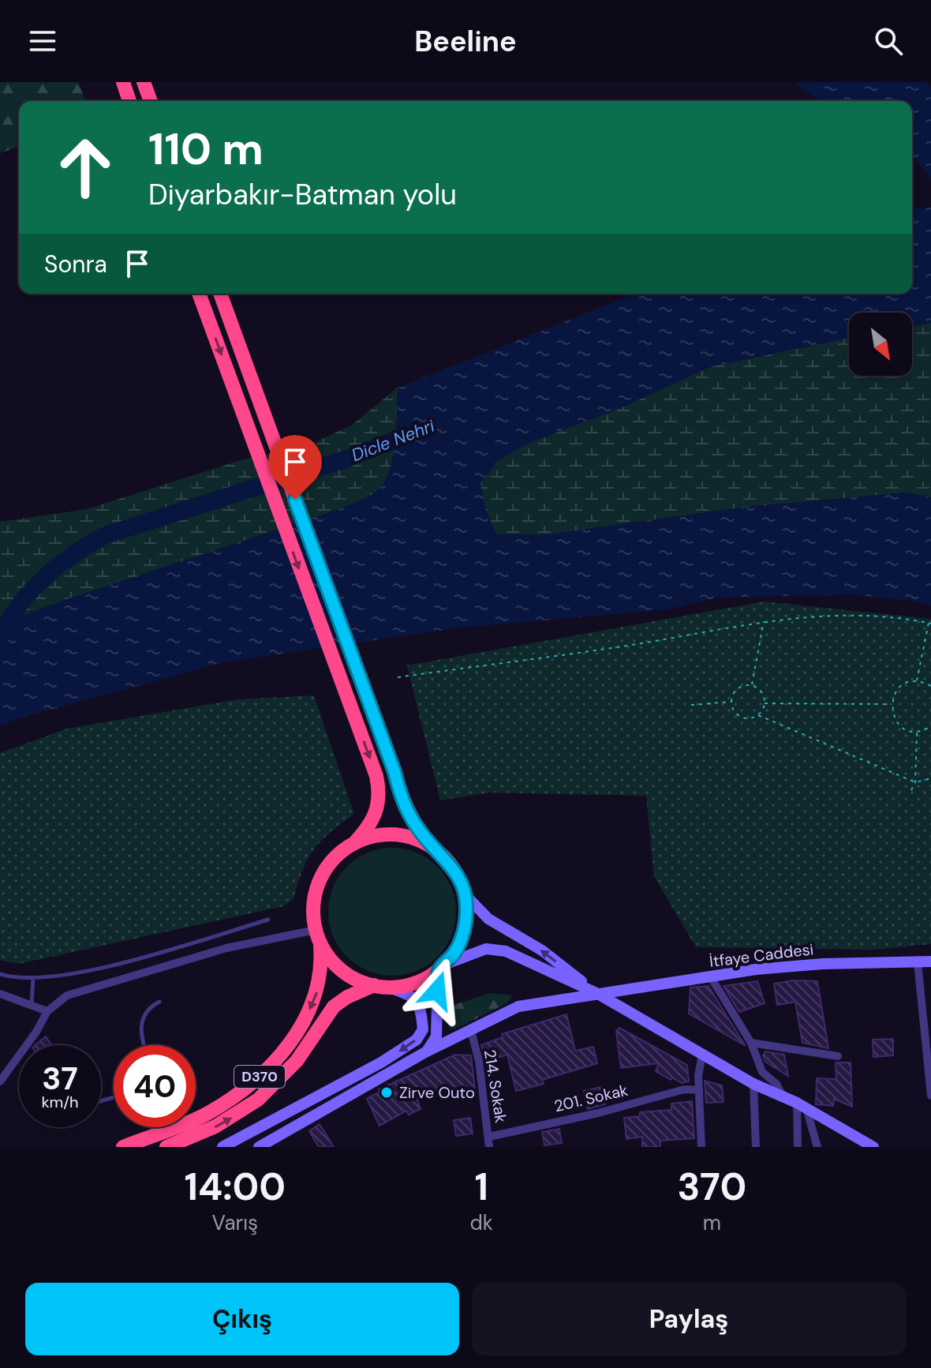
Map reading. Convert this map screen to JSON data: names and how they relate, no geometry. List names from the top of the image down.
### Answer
{
  "streets": {
    "highway": ["D370"],
    "street": ["İtfaye Caddesi", "214. Sokak", "201. Sokak"]
  },
  "crossings": [
    ["İtfaye Caddesi", "214. Sokak"],
    ["214. Sokak", "201. Sokak"]
  ],
  "water": ["Dicle Nehri"],
  "places": ["Zirve Outo"],
  "north": "bottom right",
  "page": {
    "header": "Beeline",
    "turn": ["110 m", "Diyarbakır-Batman yolu"],
    "then": "Sonra",
    "speed": "37 km/h",
    "limit": "40",
    "eta": [
      "14:00",
      "Varış",
      "1",
      "dk",
      "370",
      "m"
    ],
    "buttons": ["Çıkış", "Paylaş"]
  }
}
